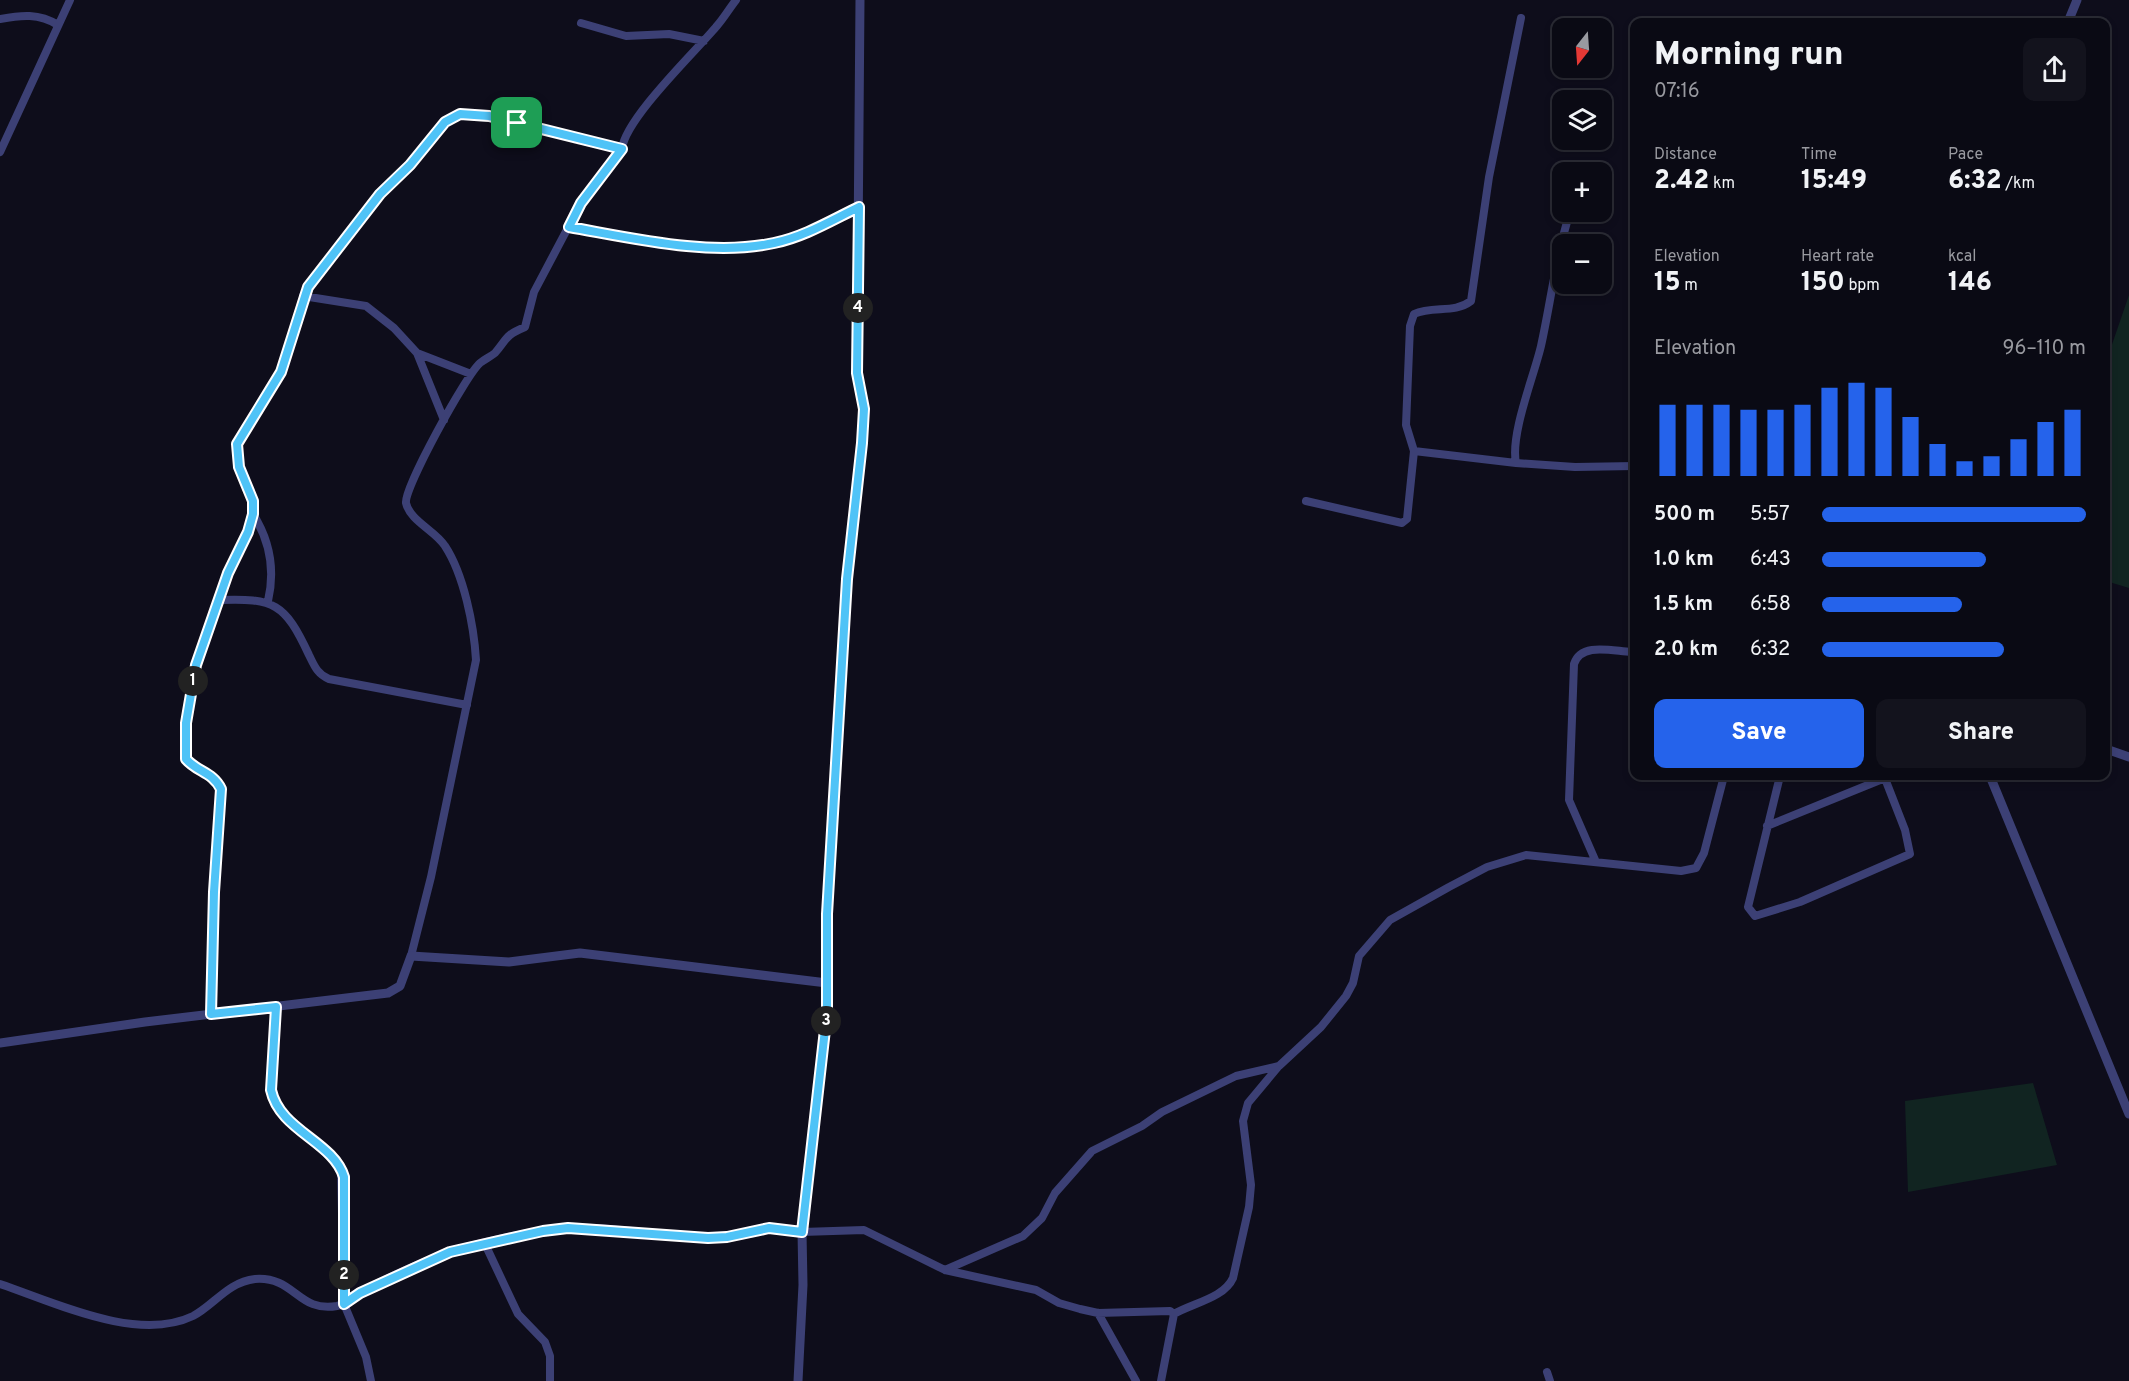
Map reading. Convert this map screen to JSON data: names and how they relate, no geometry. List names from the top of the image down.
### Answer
{
  "north": "bottom",
  "page": {
    "map_buttons": ["+", "−"],
    "heading": ["Morning run", "07:16"],
    "stats": [
      ["Distance", "2.42 km"],
      ["Time", "15:49"],
      ["Pace", "6:32 /km"],
      ["Elevation", "15 m"],
      ["Heart rate", "150 bpm"],
      ["kcal", "146"]
    ],
    "pins": [
      "4",
      "1",
      "3",
      "2"
    ],
    "chart": ["Elevation", "96–110 m"],
    "list": [
      {
        "name": "500 m",
        "note": "5:57"
      },
      {
        "name": "1.0 km",
        "note": "6:43"
      },
      {
        "name": "1.5 km",
        "note": "6:58"
      },
      {
        "name": "2.0 km",
        "note": "6:32"
      }
    ],
    "buttons": ["Save", "Share"]
  }
}
